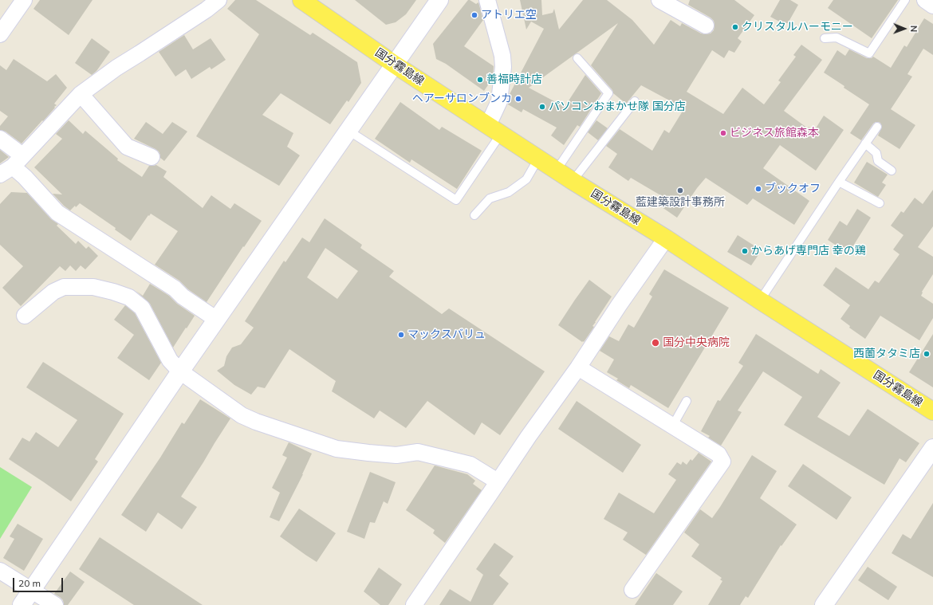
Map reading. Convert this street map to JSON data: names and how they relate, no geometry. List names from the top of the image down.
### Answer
{
  "streets": {
    "main road": ["国分霧島線"]
  },
  "places": [
    "アトリエ空",
    "クリスタルハーモニー",
    "善福時計店",
    "ヘアーサロンブンカ",
    "パソコンおまかせ隊 国分店",
    "ビジネス旅館森本",
    "ブックオフ",
    "藍建築設計事務所",
    "からあげ専門店 幸の鶏",
    "マックスバリュ",
    "国分中央病院",
    "西薗タタミ店"
  ],
  "scale_bar": "20 m",
  "north": "right"
}
